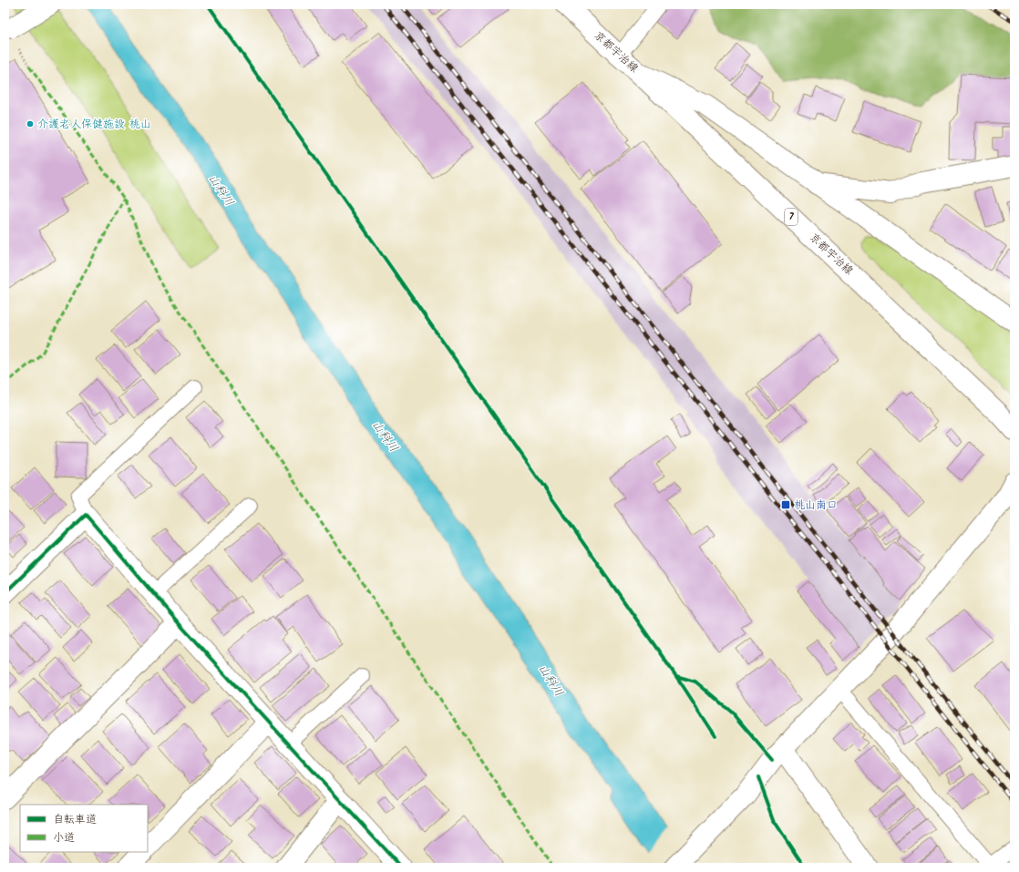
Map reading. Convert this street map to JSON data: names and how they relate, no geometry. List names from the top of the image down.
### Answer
{
  "streets": {
    "street": ["京都宇治線", "7"]
  },
  "water": ["山科川"],
  "places": {
    "other": ["介護老人保健施設 桃山"],
    "transit": ["桃山南口"]
  },
  "legend": ["自転車道", "小道"]
}
